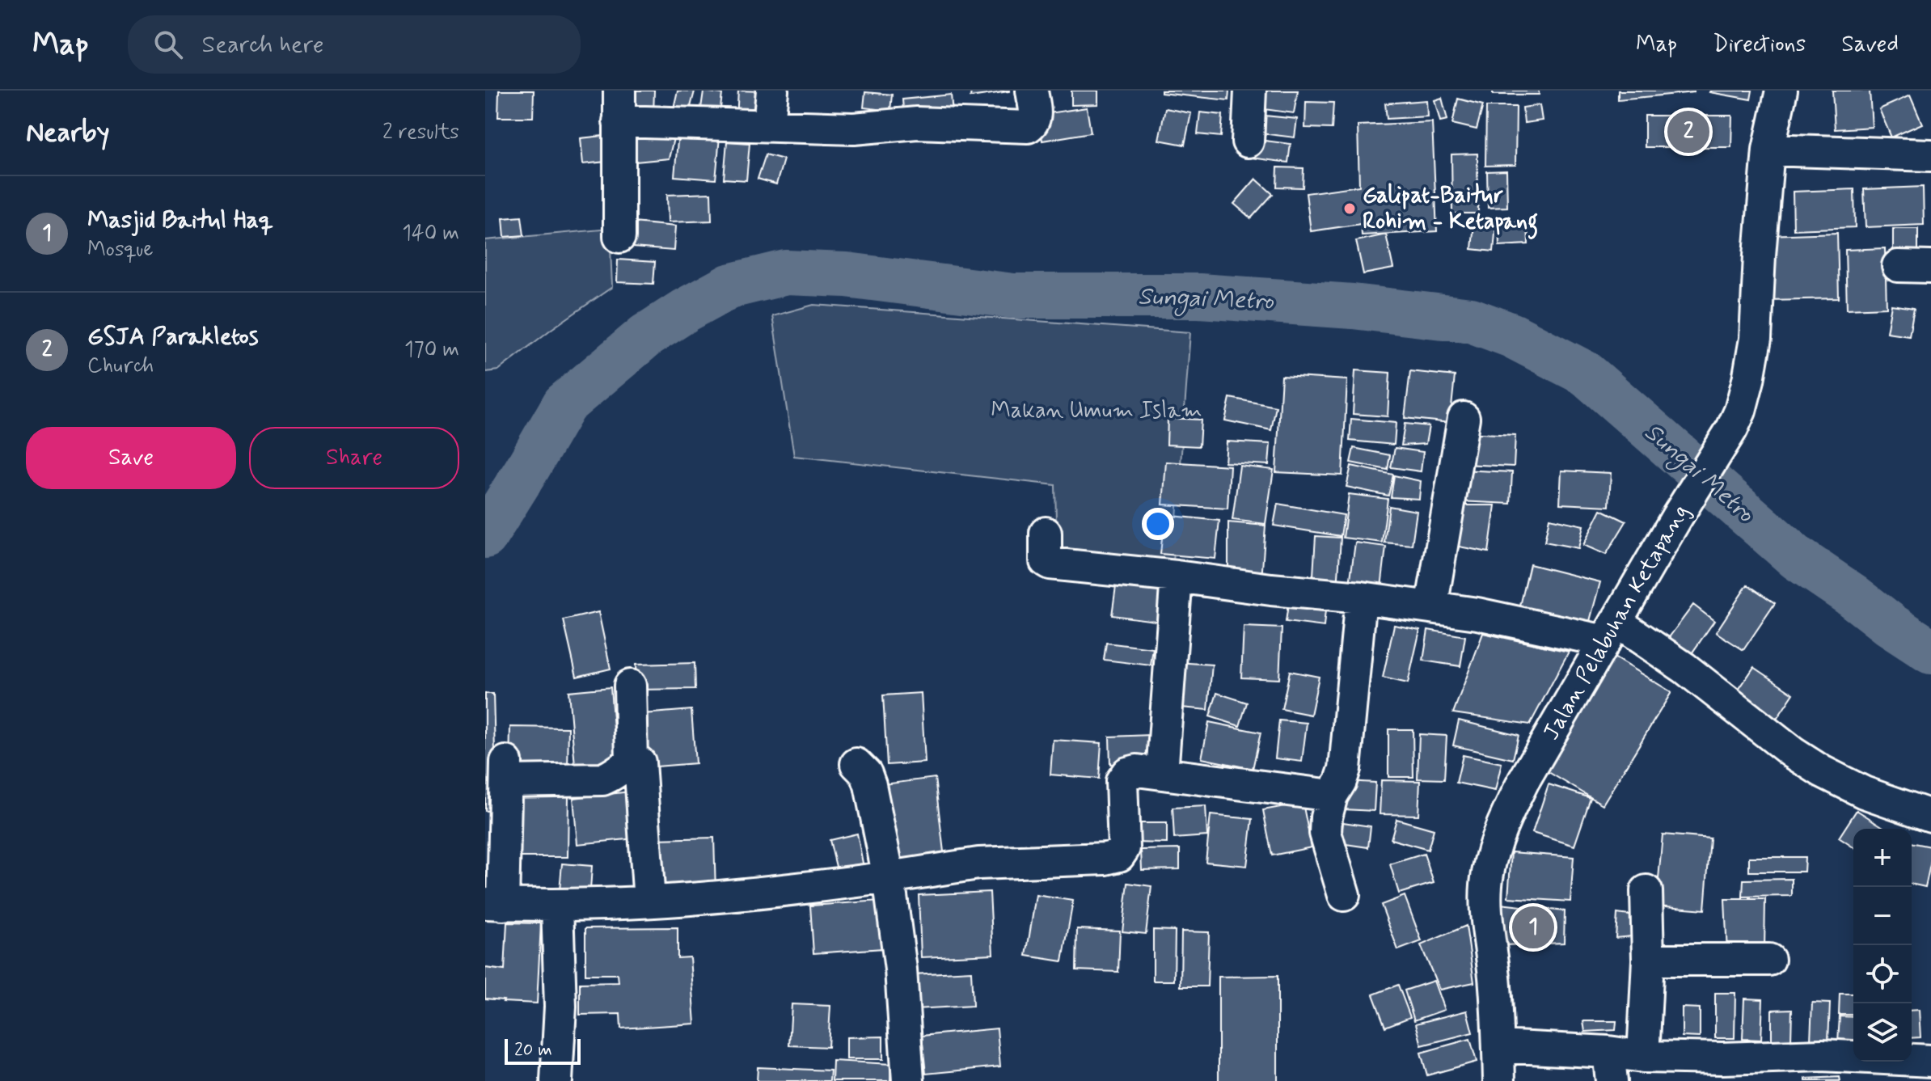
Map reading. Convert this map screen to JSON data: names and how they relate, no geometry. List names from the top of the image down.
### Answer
{
  "streets": {
    "street": ["Jalan Pelabuhan Ketapang"]
  },
  "water": ["Sungai Metro"],
  "parks": ["Makan Umum Islam"],
  "places": ["Galipat-Baitur Rohim - Ketapang"],
  "scale_bar": "20 m",
  "page": {
    "header": "Map",
    "search": "Search here",
    "nav": ["Map", "Directions", "Saved"],
    "heading": ["Nearby", "2 results"],
    "pins": ["2", "1"],
    "list": [
      {
        "mark": "1",
        "name": "Masjid Baitul Haq",
        "note": "Mosque",
        "value": "140 m"
      },
      {
        "mark": "2",
        "name": "GSJA Parakletos",
        "note": "Church",
        "value": "170 m"
      }
    ],
    "buttons": ["Save", "Share"],
    "map_buttons": ["+", "−"],
    "scale": "20 m"
  }
}
